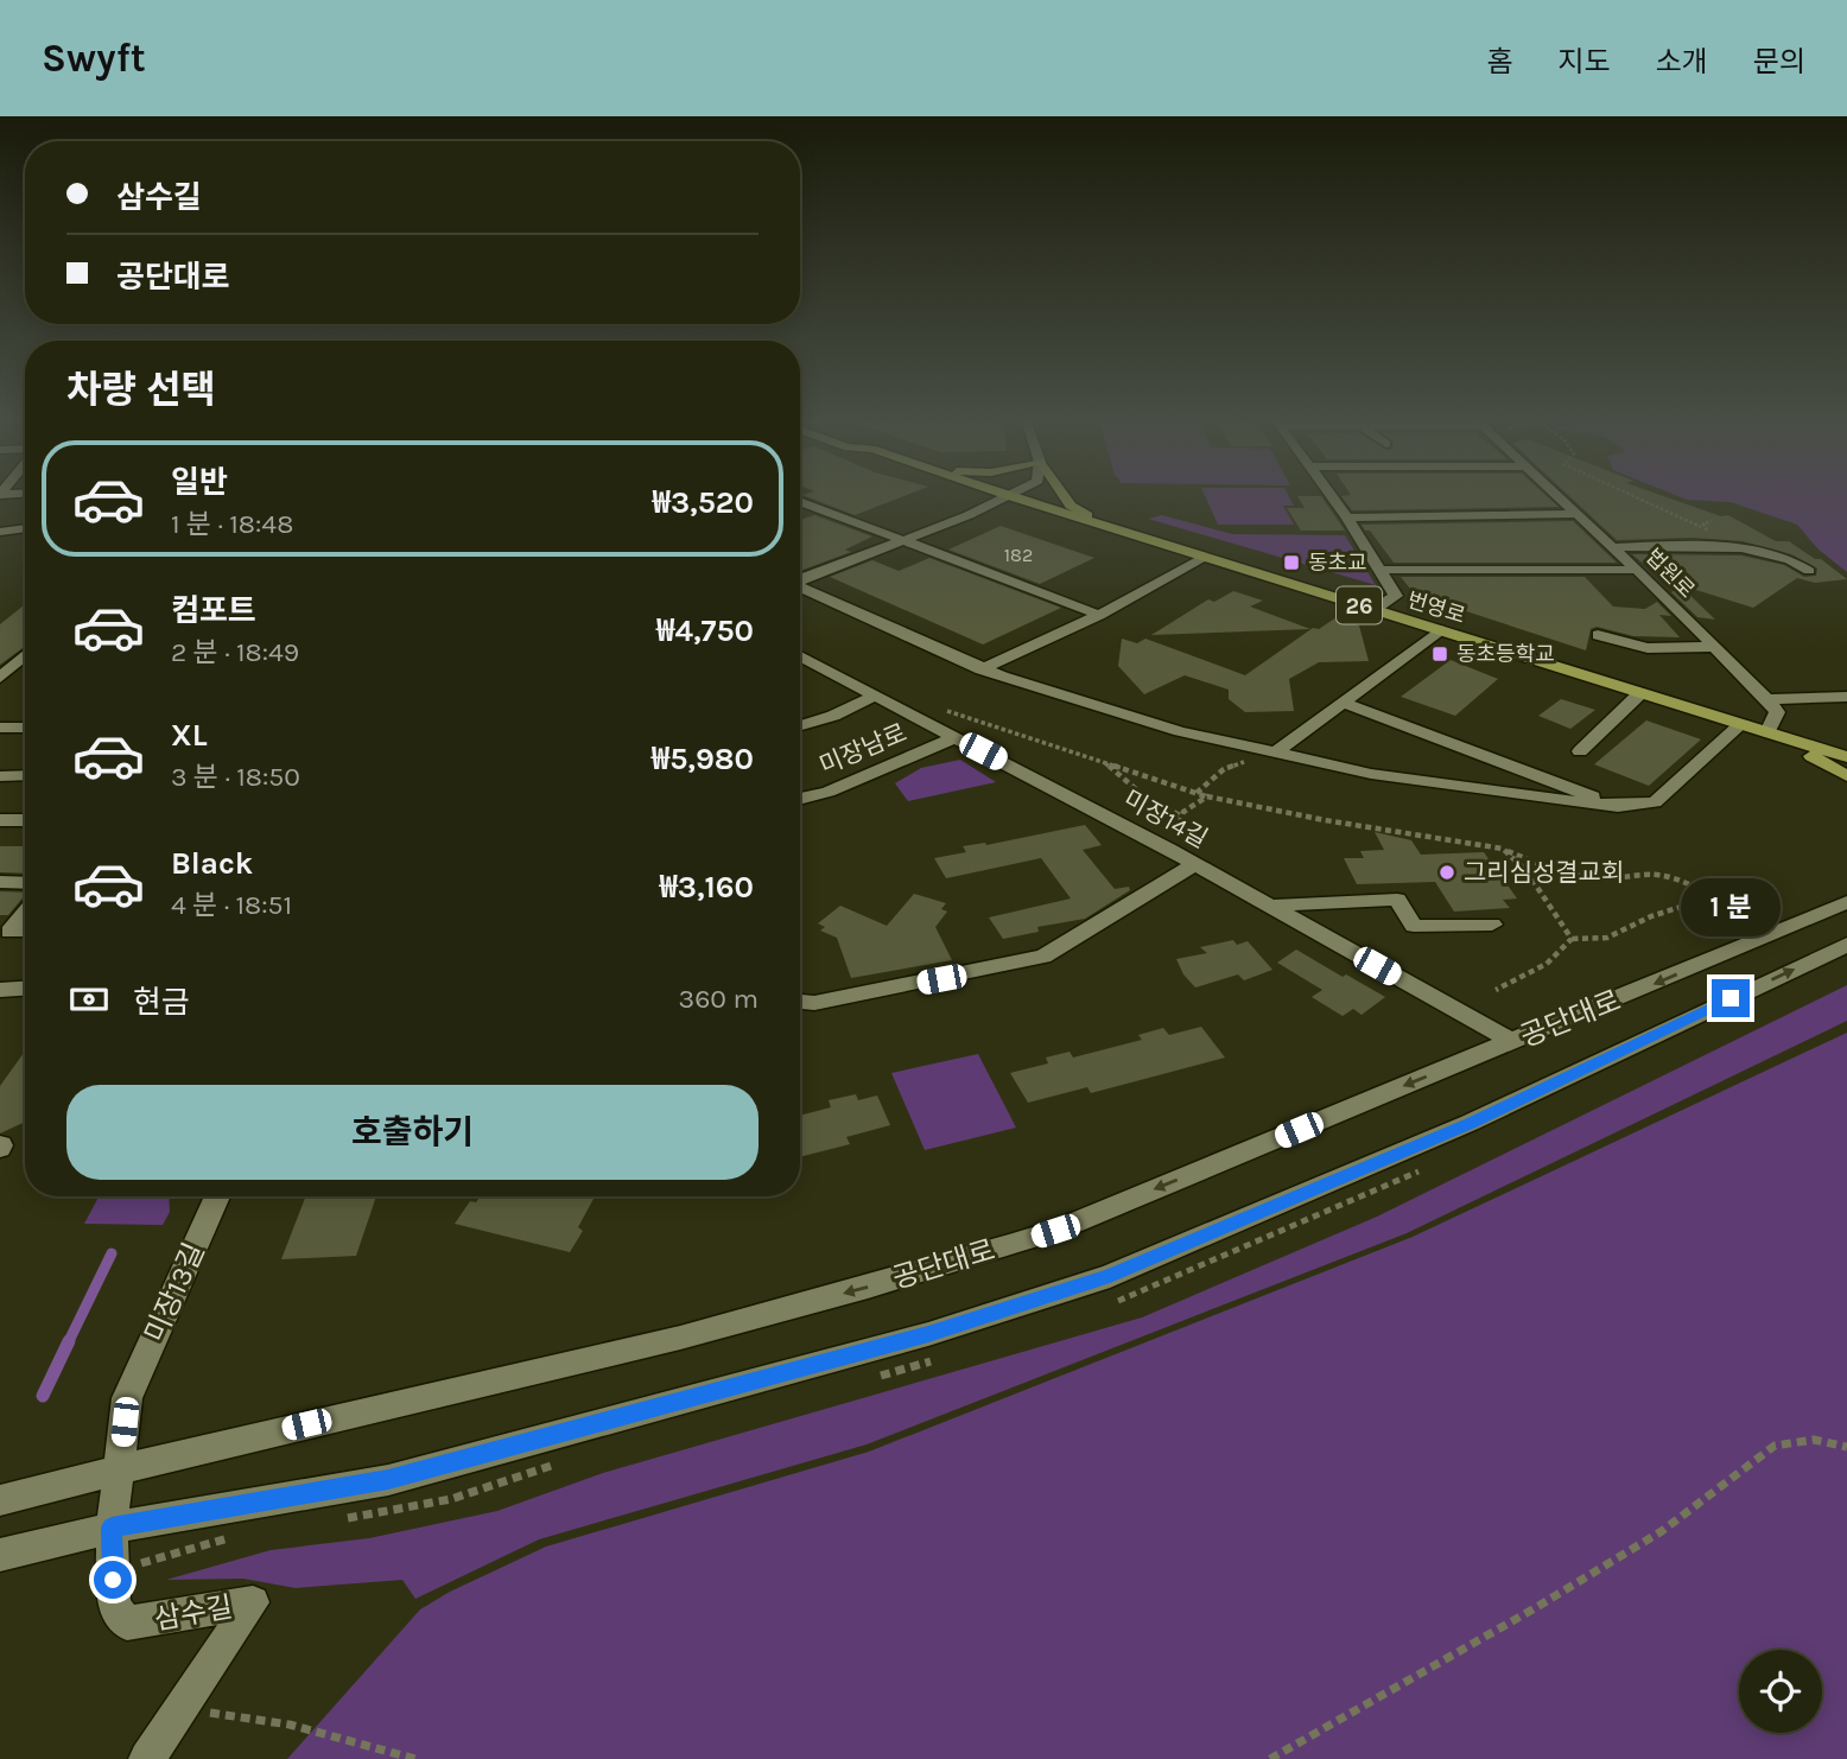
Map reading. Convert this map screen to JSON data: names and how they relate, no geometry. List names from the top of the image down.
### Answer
{
  "streets": {
    "main road": ["26", "번영로"],
    "street": [
      "법원로",
      "미장남로",
      "미장14길",
      "공단대로",
      "미장13길",
      "삼수길"
    ]
  },
  "crossings": [
    ["미장남로", "미장14길"],
    ["미장14길", "공단대로"],
    ["공단대로", "삼수길"],
    ["미장13길", "삼수길"]
  ],
  "places": {
    "transit": ["동초교", "동초등학교"],
    "other": ["그리심성결교회"]
  },
  "house_numbers": ["182"],
  "page": {
    "header": "Swyft",
    "nav": [
      "홈",
      "지도",
      "소개",
      "문의"
    ],
    "banner": ["삼수길", "공단대로"],
    "heading": "차량 선택",
    "list": [
      {
        "name": "일반",
        "note": "1 분 · 18:48",
        "value": "₩3,520"
      },
      {
        "name": "컴포트",
        "note": "2 분 · 18:49",
        "value": "₩4,750"
      },
      {
        "name": "XL",
        "note": "3 분 · 18:50",
        "value": "₩5,980"
      },
      {
        "name": "Black",
        "note": "4 분 · 18:51",
        "value": "₩3,160"
      }
    ],
    "bubble": "1 분",
    "pay": ["현금", "360 m"],
    "buttons": "호출하기"
  }
}
